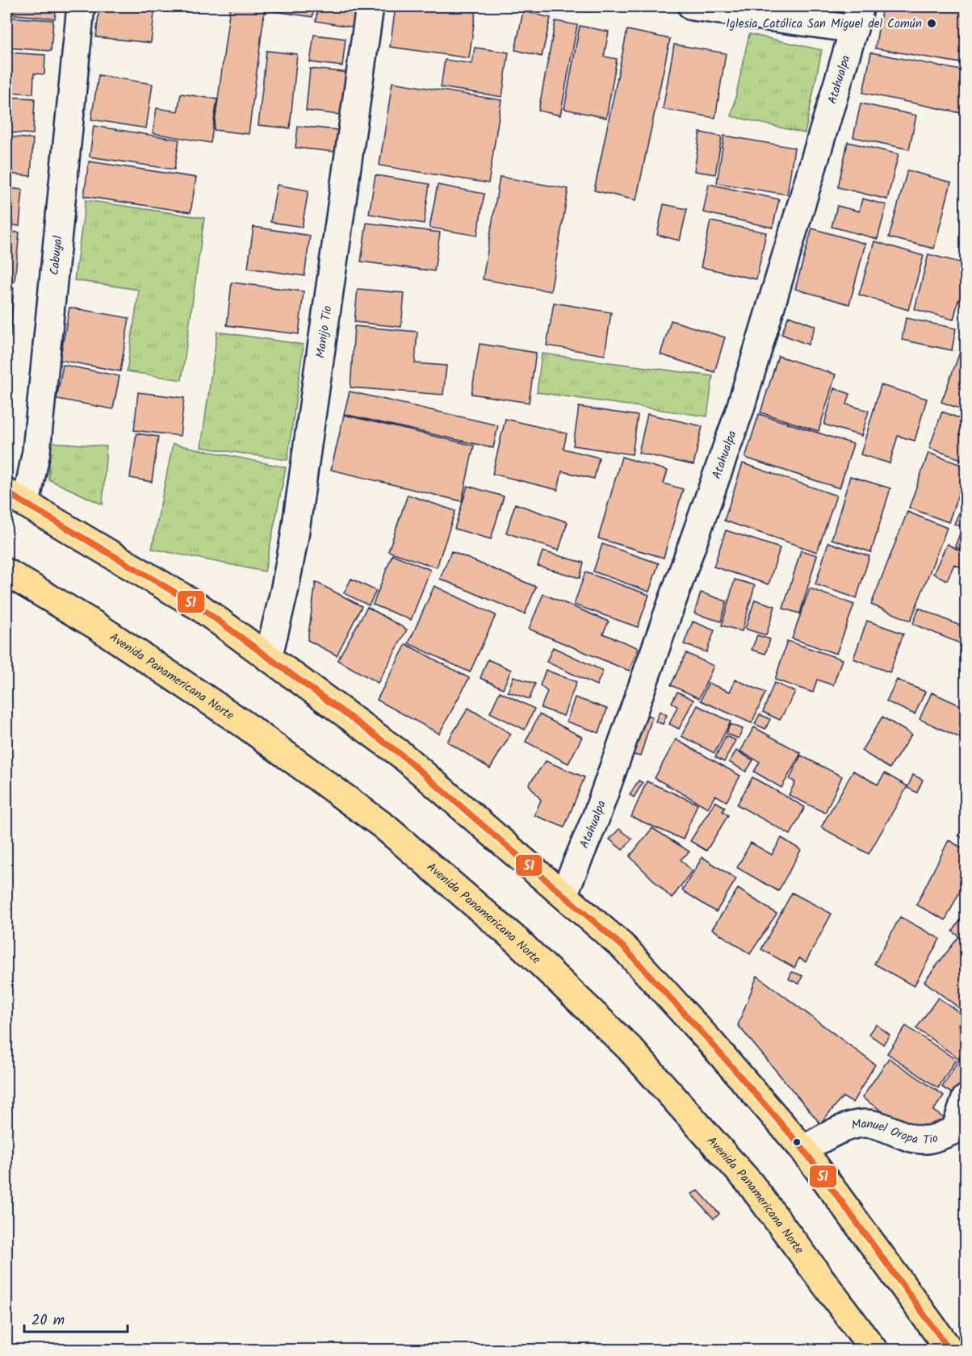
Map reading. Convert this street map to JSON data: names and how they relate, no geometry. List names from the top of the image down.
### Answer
{
  "streets": {
    "highway": ["Avenida Panamericana Norte"],
    "street": [
      "Atahualpa",
      "Cabuyal",
      "Manijo Tio",
      "Manuel Oropa Tio"
    ]
  },
  "places": ["Iglesia Católica San Miguel del Común"],
  "lines": ["transit line 51"],
  "scale_bar": "20 m"
}
